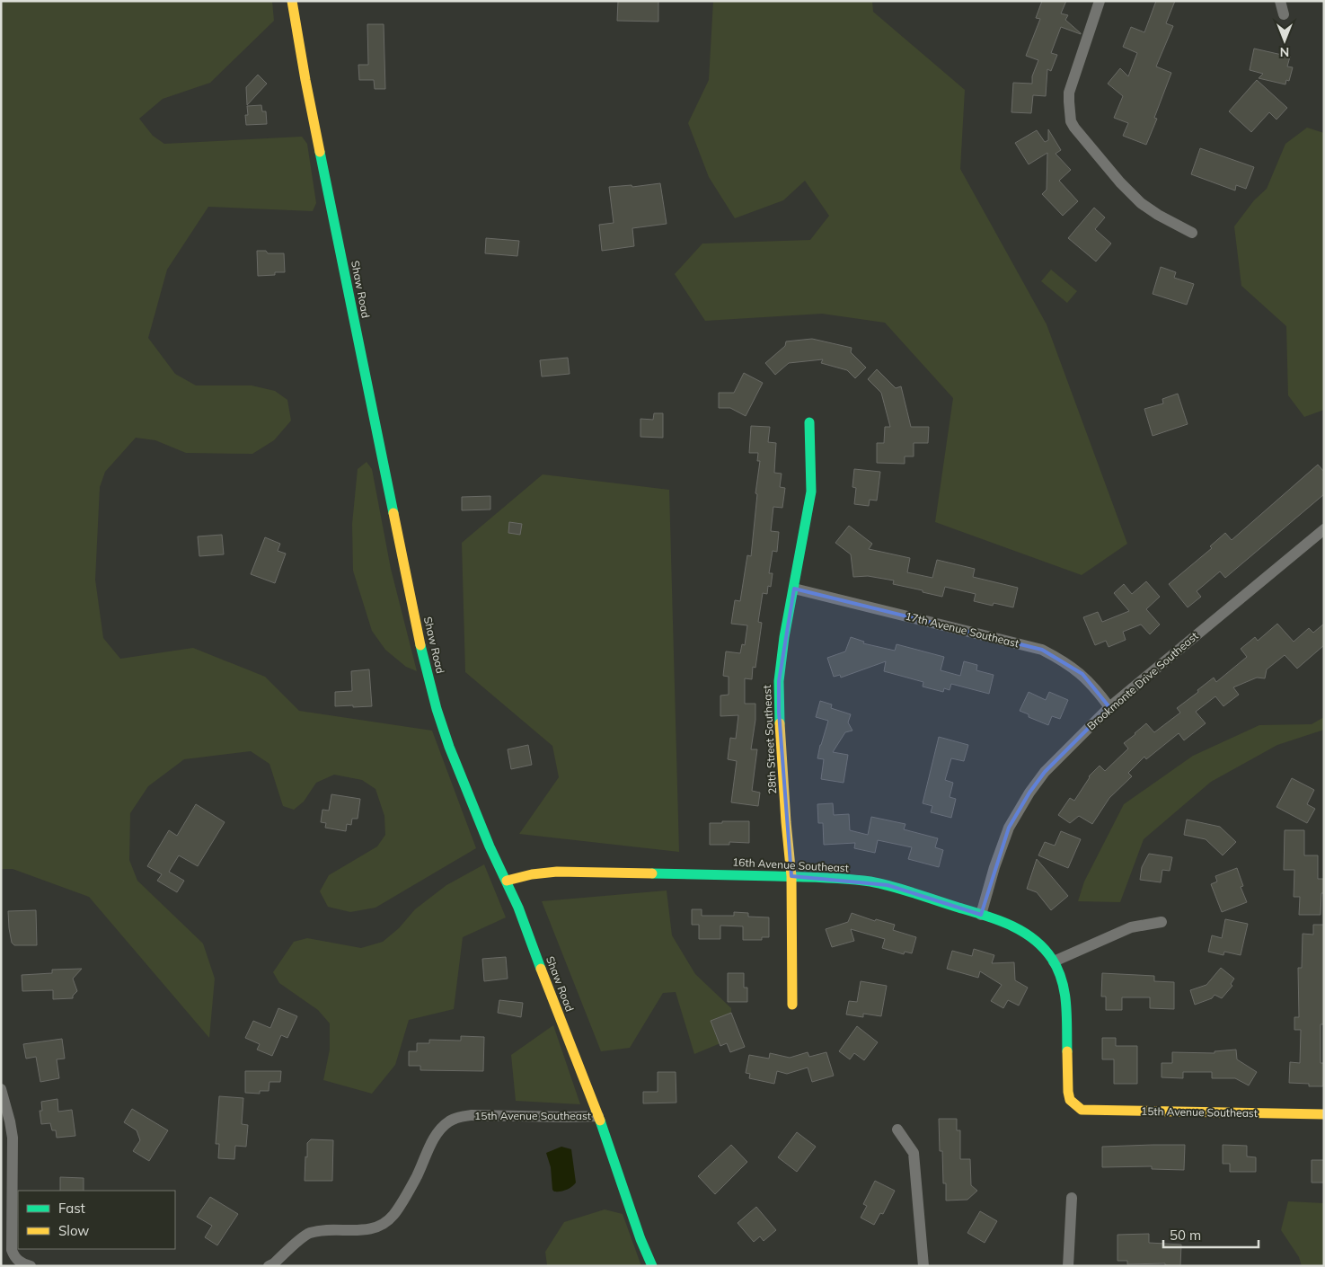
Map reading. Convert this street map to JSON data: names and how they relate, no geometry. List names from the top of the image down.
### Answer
{
  "streets": {
    "street": [
      "Shaw Road",
      "17th Avenue Southeast",
      "Brookmonte Drive Southeast",
      "28th Street Southeast",
      "16th Avenue Southeast",
      "15th Avenue Southeast"
    ]
  },
  "crossings": [
    ["Shaw Road", "16th Avenue Southeast"],
    ["Shaw Road", "15th Avenue Southeast"],
    ["17th Avenue Southeast", "Brookmonte Drive Southeast"],
    ["17th Avenue Southeast", "28th Street Southeast"],
    ["Brookmonte Drive Southeast", "16th Avenue Southeast"],
    ["28th Street Southeast", "16th Avenue Southeast"],
    ["16th Avenue Southeast", "15th Avenue Southeast"]
  ],
  "legend": ["Fast", "Slow"],
  "scale_bar": "50 m",
  "north": "bottom"
}
